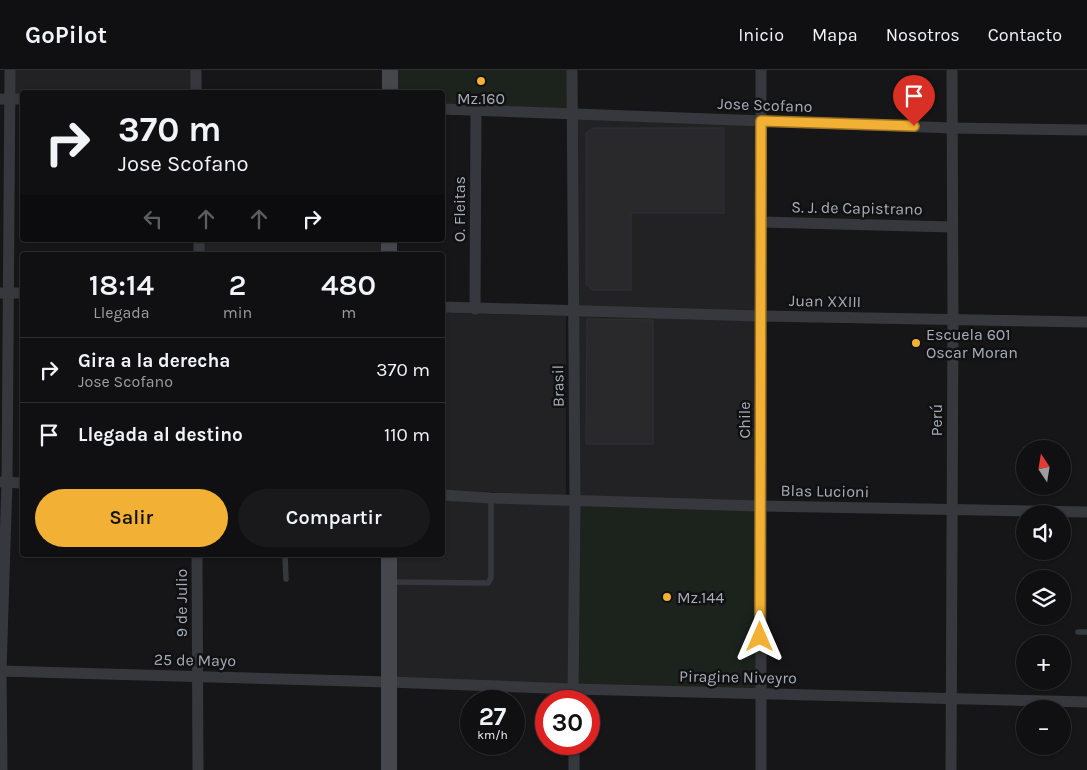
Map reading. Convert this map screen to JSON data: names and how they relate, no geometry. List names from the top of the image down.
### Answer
{
  "streets": {
    "street": [
      "Jose Scofano",
      "S. J. de Capistrano",
      "O. Fleitas",
      "Juan XXIII",
      "Brasil",
      "Chile",
      "Perú",
      "Blas Lucioni",
      "9 de Julio",
      "25 de Mayo",
      "Piragine Niveyro"
    ]
  },
  "crossings": [
    ["Jose Scofano", "O. Fleitas"],
    ["Jose Scofano", "Brasil"],
    ["Jose Scofano", "Chile"],
    ["Jose Scofano", "Perú"],
    ["S. J. de Capistrano", "Chile"],
    ["S. J. de Capistrano", "Perú"],
    ["O. Fleitas", "Juan XXIII"],
    ["Juan XXIII", "Brasil"],
    ["Juan XXIII", "Chile"],
    ["Juan XXIII", "Perú"],
    ["Brasil", "Blas Lucioni"],
    ["Brasil", "Piragine Niveyro"],
    ["Chile", "Blas Lucioni"],
    ["Chile", "Piragine Niveyro"],
    ["Perú", "Blas Lucioni"],
    ["Perú", "Piragine Niveyro"],
    ["9 de Julio", "25 de Mayo"],
    ["25 de Mayo", "Piragine Niveyro"]
  ],
  "places": ["Mz.160", "Escuela 601 Oscar Moran", "Mz.144"],
  "north": "top",
  "page": {
    "header": "GoPilot",
    "nav": [
      "Inicio",
      "Mapa",
      "Nosotros",
      "Contacto"
    ],
    "turn": ["370 m", "Jose Scofano"],
    "eta": [
      "18:14",
      "Llegada",
      "2",
      "min",
      "480",
      "m"
    ],
    "list": [
      {
        "name": "Gira a la derecha",
        "note": "Jose Scofano",
        "value": "370 m"
      },
      {
        "name": "Llegada al destino",
        "value": "110 m"
      }
    ],
    "map_buttons": ["+", "−"],
    "buttons": ["Salir", "Compartir"],
    "speed": "27 km/h",
    "limit": "30"
  }
}
